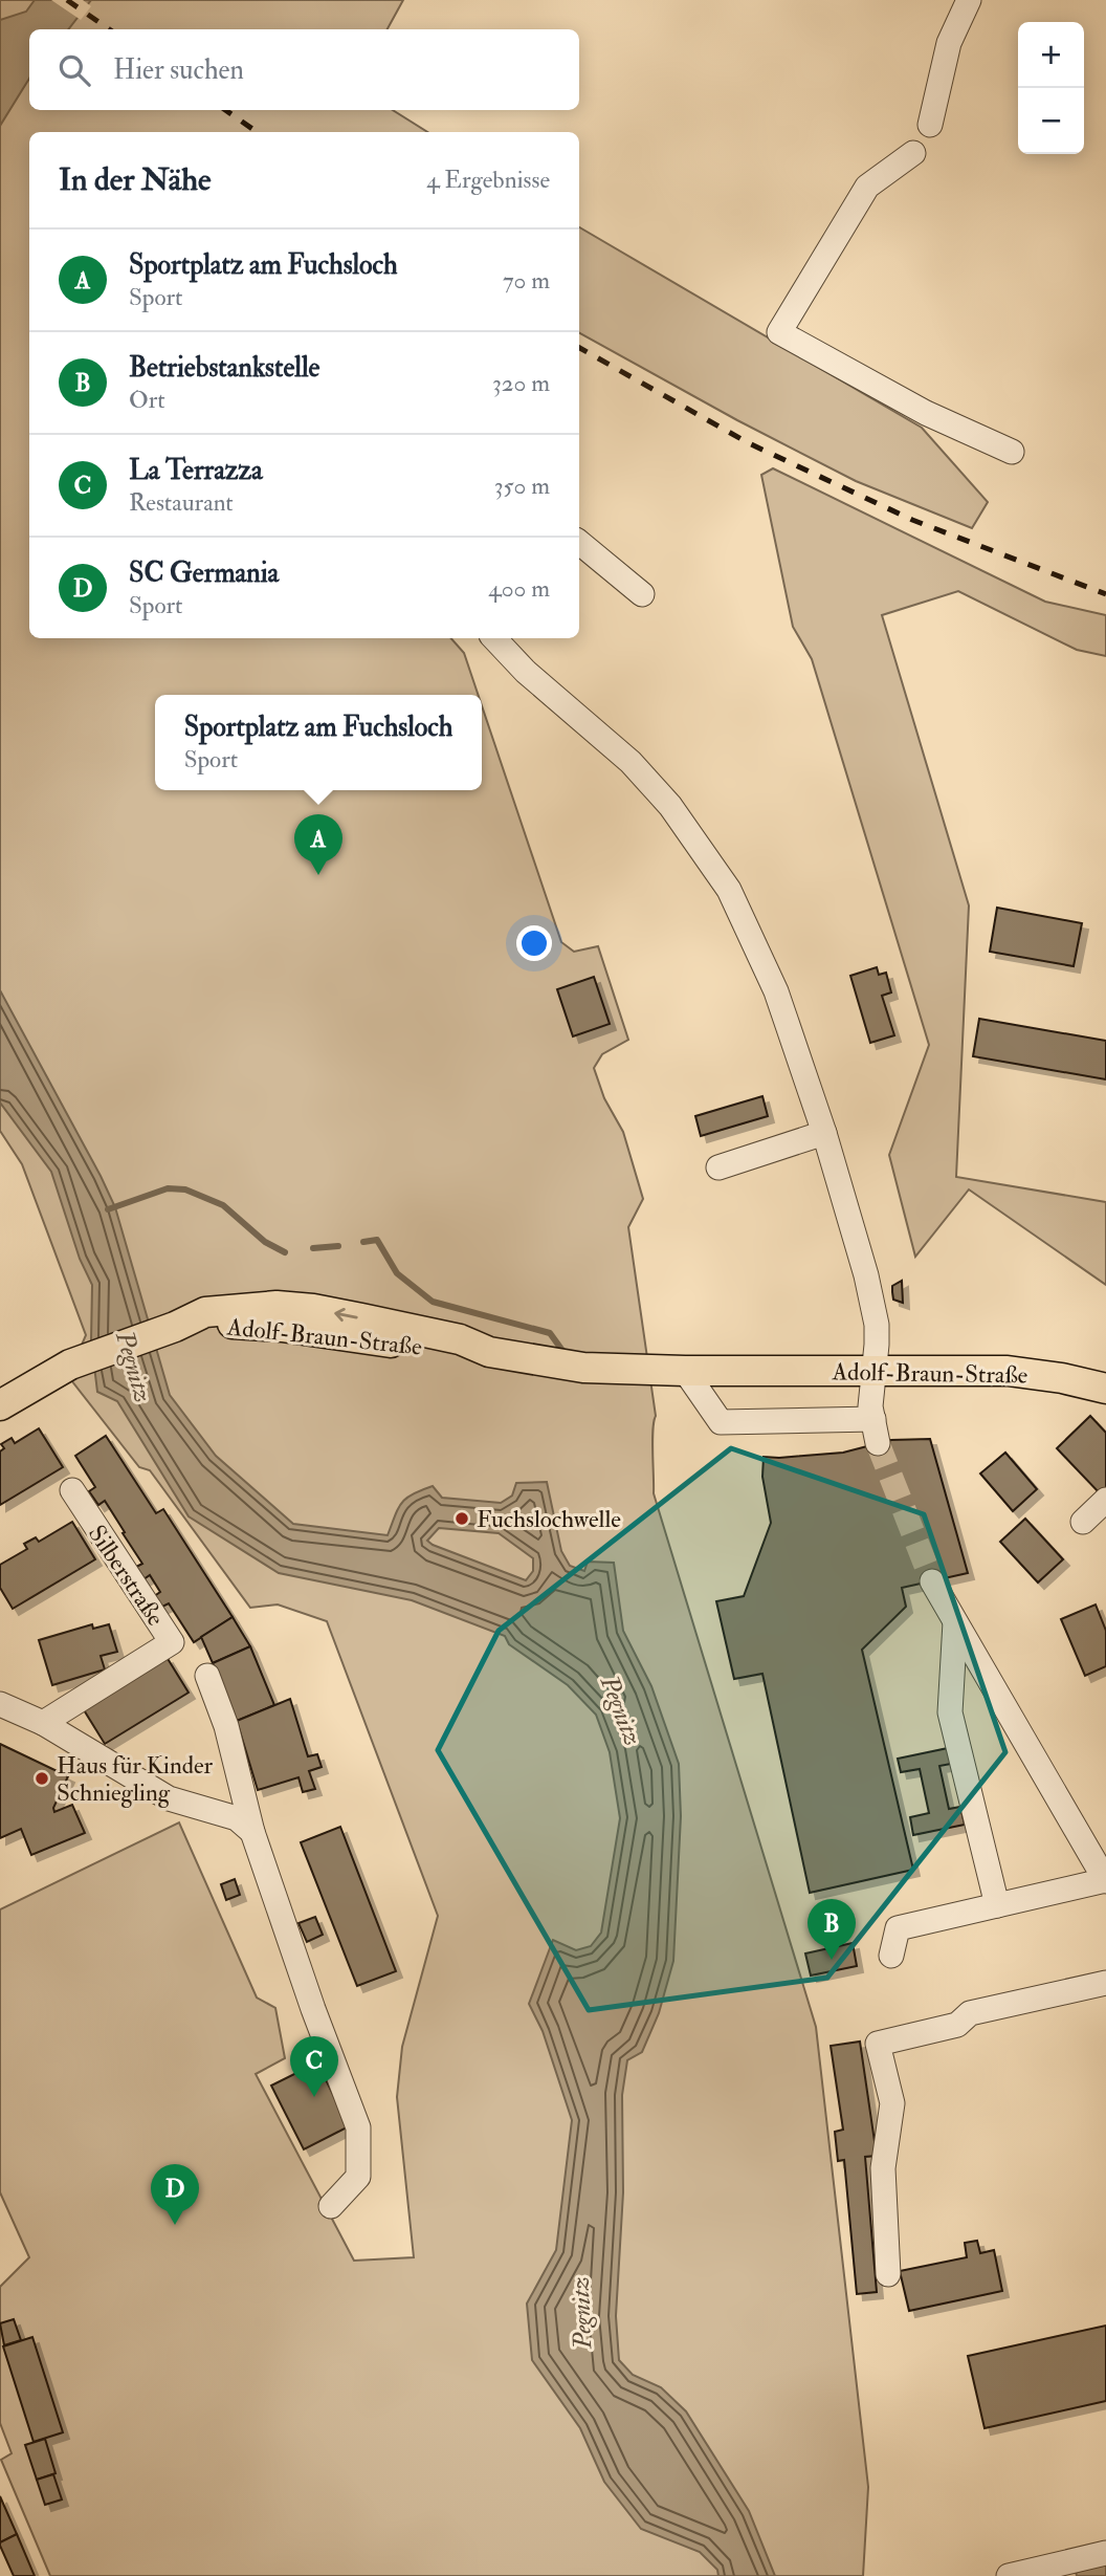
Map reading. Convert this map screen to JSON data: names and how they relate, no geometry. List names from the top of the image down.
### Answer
{
  "streets": {
    "main road": ["Adolf-Braun-Straße"],
    "street": ["Silberstraße"]
  },
  "water": ["Pegnitz"],
  "places": ["Fuchslochwelle", "Haus für Kinder Schniegling"],
  "page": {
    "map_buttons": ["+", "−"],
    "search": "Hier suchen",
    "heading": ["In der Nähe", "4 Ergebnisse"],
    "list": [
      {
        "mark": "A",
        "name": "Sportplatz am Fuchsloch",
        "note": "Sport",
        "value": "70 m"
      },
      {
        "mark": "B",
        "name": "Betriebstankstelle",
        "note": "Ort",
        "value": "320 m"
      },
      {
        "mark": "C",
        "name": "La Terrazza",
        "note": "Restaurant",
        "value": "350 m"
      },
      {
        "mark": "D",
        "name": "SC Germania",
        "note": "Sport",
        "value": "400 m"
      }
    ],
    "popup": ["Sportplatz am Fuchsloch", "Sport"],
    "pins": [
      "A",
      "B",
      "C",
      "D"
    ]
  }
}
